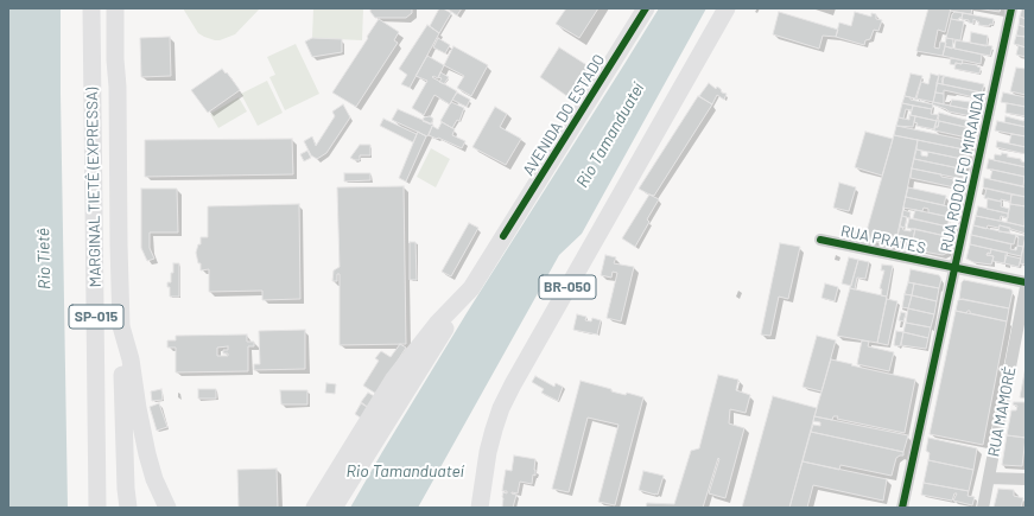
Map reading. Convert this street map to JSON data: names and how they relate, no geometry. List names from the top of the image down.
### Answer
{
  "streets": {
    "highway": [
      "AVENIDA DO ESTADO",
      "MARGINAL TIETÊ (EXPRESSA)",
      "BR-050",
      "SP-015"
    ],
    "street": ["RUA RODOLFO MIRANDA", "RUA PRATES", "RUA MAMORÉ"]
  },
  "crossings": [
    ["RUA RODOLFO MIRANDA", "RUA PRATES"]
  ],
  "water": ["Rio Tamanduateí", "Rio Tietê"]
}
